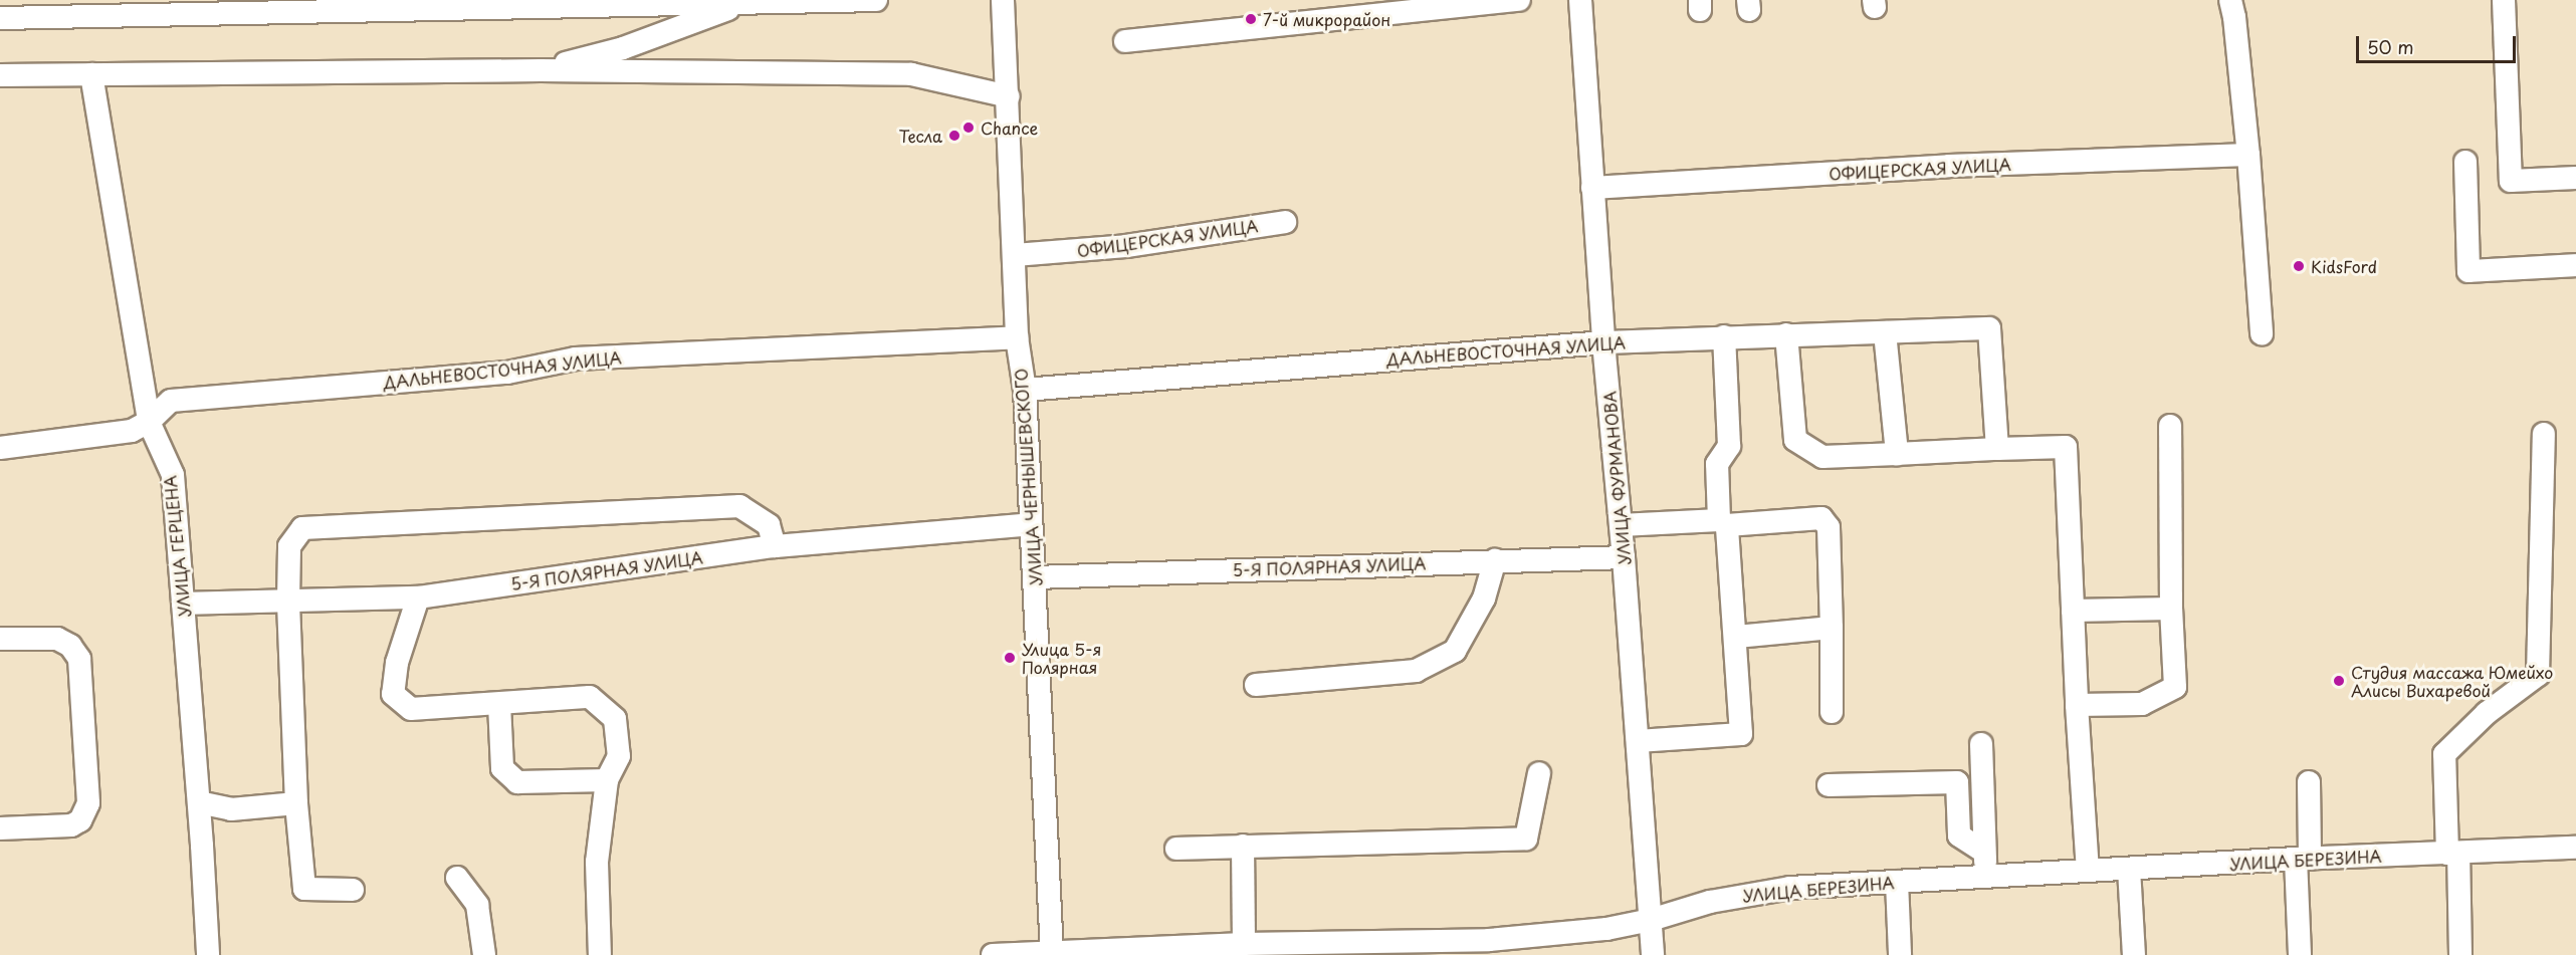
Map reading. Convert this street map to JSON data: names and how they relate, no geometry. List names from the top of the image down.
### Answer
{
  "streets": {
    "street": [
      "ОФИЦЕРСКАЯ УЛИЦА",
      "ДАЛЬНЕВОСТОЧНАЯ УЛИЦА",
      "УЛИЦА ЧЕРНЫШЕВСКОГО",
      "УЛИЦА ФУРМАНОВА",
      "УЛИЦА ГЕРЦЕНА",
      "5-Я ПОЛЯРНАЯ УЛИЦА",
      "УЛИЦА БЕРЕЗИНА"
    ]
  },
  "crossings": [
    ["ОФИЦЕРСКАЯ УЛИЦА", "УЛИЦА ЧЕРНЫШЕВСКОГО"],
    ["ОФИЦЕРСКАЯ УЛИЦА", "УЛИЦА ФУРМАНОВА"],
    ["ДАЛЬНЕВОСТОЧНАЯ УЛИЦА", "УЛИЦА ЧЕРНЫШЕВСКОГО"],
    ["ДАЛЬНЕВОСТОЧНАЯ УЛИЦА", "УЛИЦА ФУРМАНОВА"],
    ["ДАЛЬНЕВОСТОЧНАЯ УЛИЦА", "УЛИЦА ГЕРЦЕНА"],
    ["УЛИЦА ЧЕРНЫШЕВСКОГО", "5-Я ПОЛЯРНАЯ УЛИЦА"],
    ["УЛИЦА ЧЕРНЫШЕВСКОГО", "УЛИЦА БЕРЕЗИНА"],
    ["УЛИЦА ФУРМАНОВА", "5-Я ПОЛЯРНАЯ УЛИЦА"],
    ["УЛИЦА ФУРМАНОВА", "УЛИЦА БЕРЕЗИНА"],
    ["УЛИЦА ГЕРЦЕНА", "5-Я ПОЛЯРНАЯ УЛИЦА"]
  ],
  "places": [
    "7-й микрорайон",
    "Chance",
    "Тесла",
    "KidsFord",
    "Улица 5-я Полярная",
    "Студия массажа Юмейхо Алисы Вихаревой"
  ],
  "scale_bar": "50 m"
}
